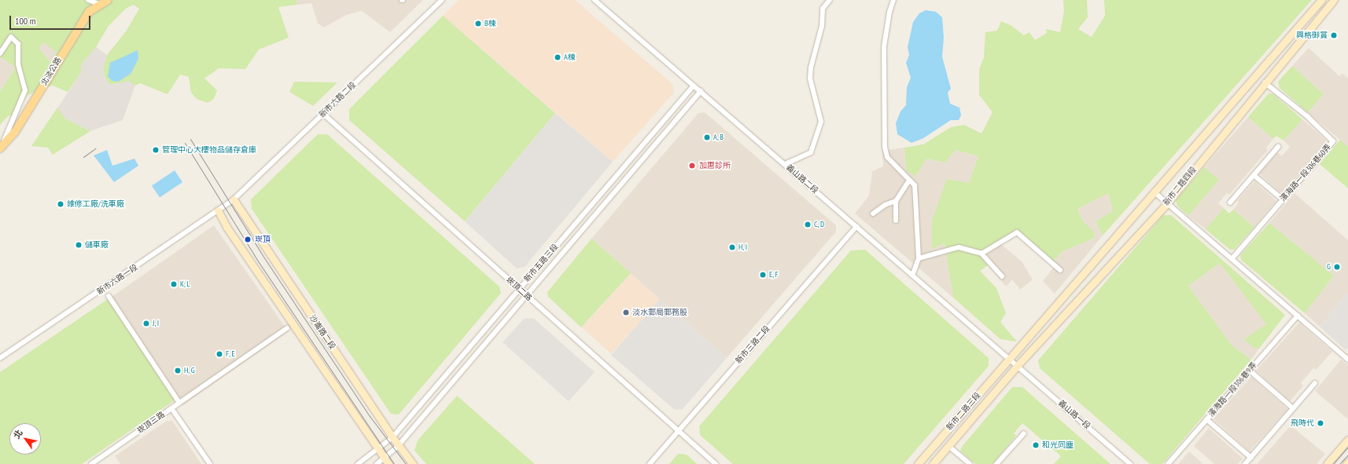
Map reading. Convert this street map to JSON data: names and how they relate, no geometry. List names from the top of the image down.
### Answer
{
  "streets": {
    "main road": ["北淡公路"],
    "street": [
      "新市六路二段",
      "濱海路一段306巷60弄",
      "義山路二段",
      "新市二路四段",
      "新市五路三段",
      "新市六路一段",
      "崁頂二路",
      "沙崙路二段",
      "新市三路二段",
      "濱海路一段306巷9弄",
      "新市二路三段",
      "義山路一段",
      "崁頂三路"
    ]
  },
  "crossings": [
    ["新市六路二段", "新市六路一段"],
    ["新市六路二段", "崁頂二路"],
    ["新市六路二段", "沙崙路二段"],
    ["濱海路一段306巷60弄", "新市二路四段"],
    ["義山路二段", "新市二路四段"],
    ["義山路二段", "新市五路三段"],
    ["義山路二段", "新市三路二段"],
    ["義山路二段", "新市二路三段"],
    ["義山路二段", "義山路一段"],
    ["新市二路四段", "新市二路三段"],
    ["新市二路四段", "義山路一段"],
    ["新市五路三段", "崁頂二路"],
    ["新市五路三段", "沙崙路二段"],
    ["新市六路一段", "沙崙路二段"],
    ["崁頂二路", "新市三路二段"],
    ["新市二路三段", "義山路一段"]
  ],
  "places": [
    "B棟",
    "興格御賞",
    "A棟",
    "A, B",
    "管理中心大樓物品儲存倉庫",
    "加惠診所",
    "維修工廠/洗車廠",
    "C, D",
    "崁頂",
    "儲車廠",
    "H, I",
    "G",
    "E, F",
    "K, L",
    "淡水郵局郵務股",
    "J, I",
    "F, E",
    "H, G",
    "飛時代",
    "和光同塵"
  ],
  "scale_bar": "100 m",
  "north": "top left"
}
